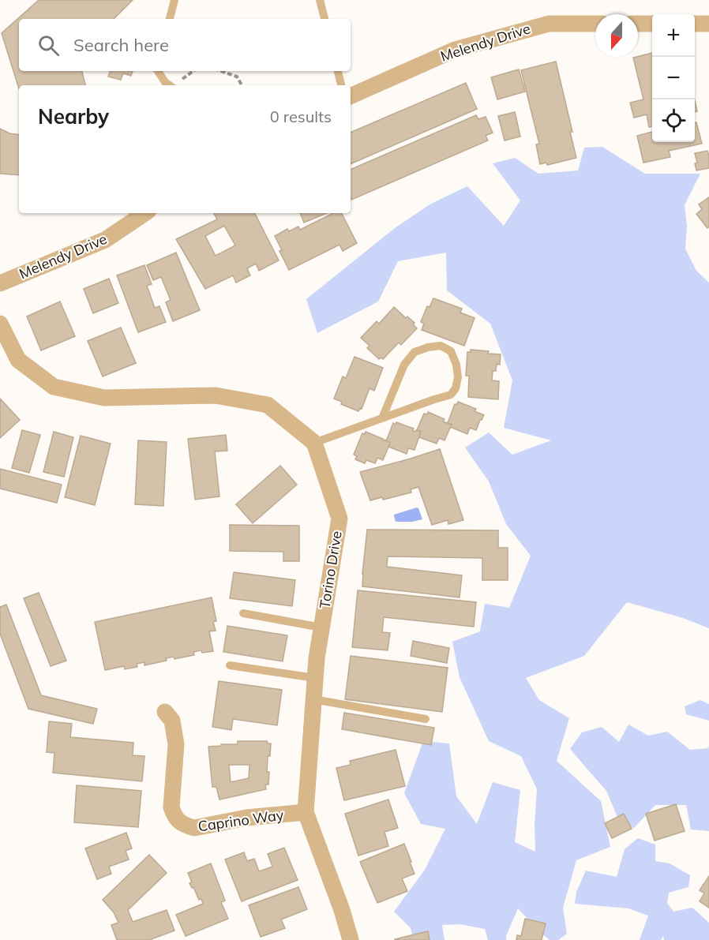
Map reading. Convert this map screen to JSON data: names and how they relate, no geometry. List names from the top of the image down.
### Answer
{
  "streets": {
    "street": ["Melendy Drive", "Torino Drive", "Caprino Way"]
  },
  "crossings": [
    ["Torino Drive", "Caprino Way"]
  ],
  "north": "bottom",
  "page": {
    "map_buttons": ["+", "−"],
    "search": "Search here",
    "heading": ["Nearby", "0 results"]
  }
}
